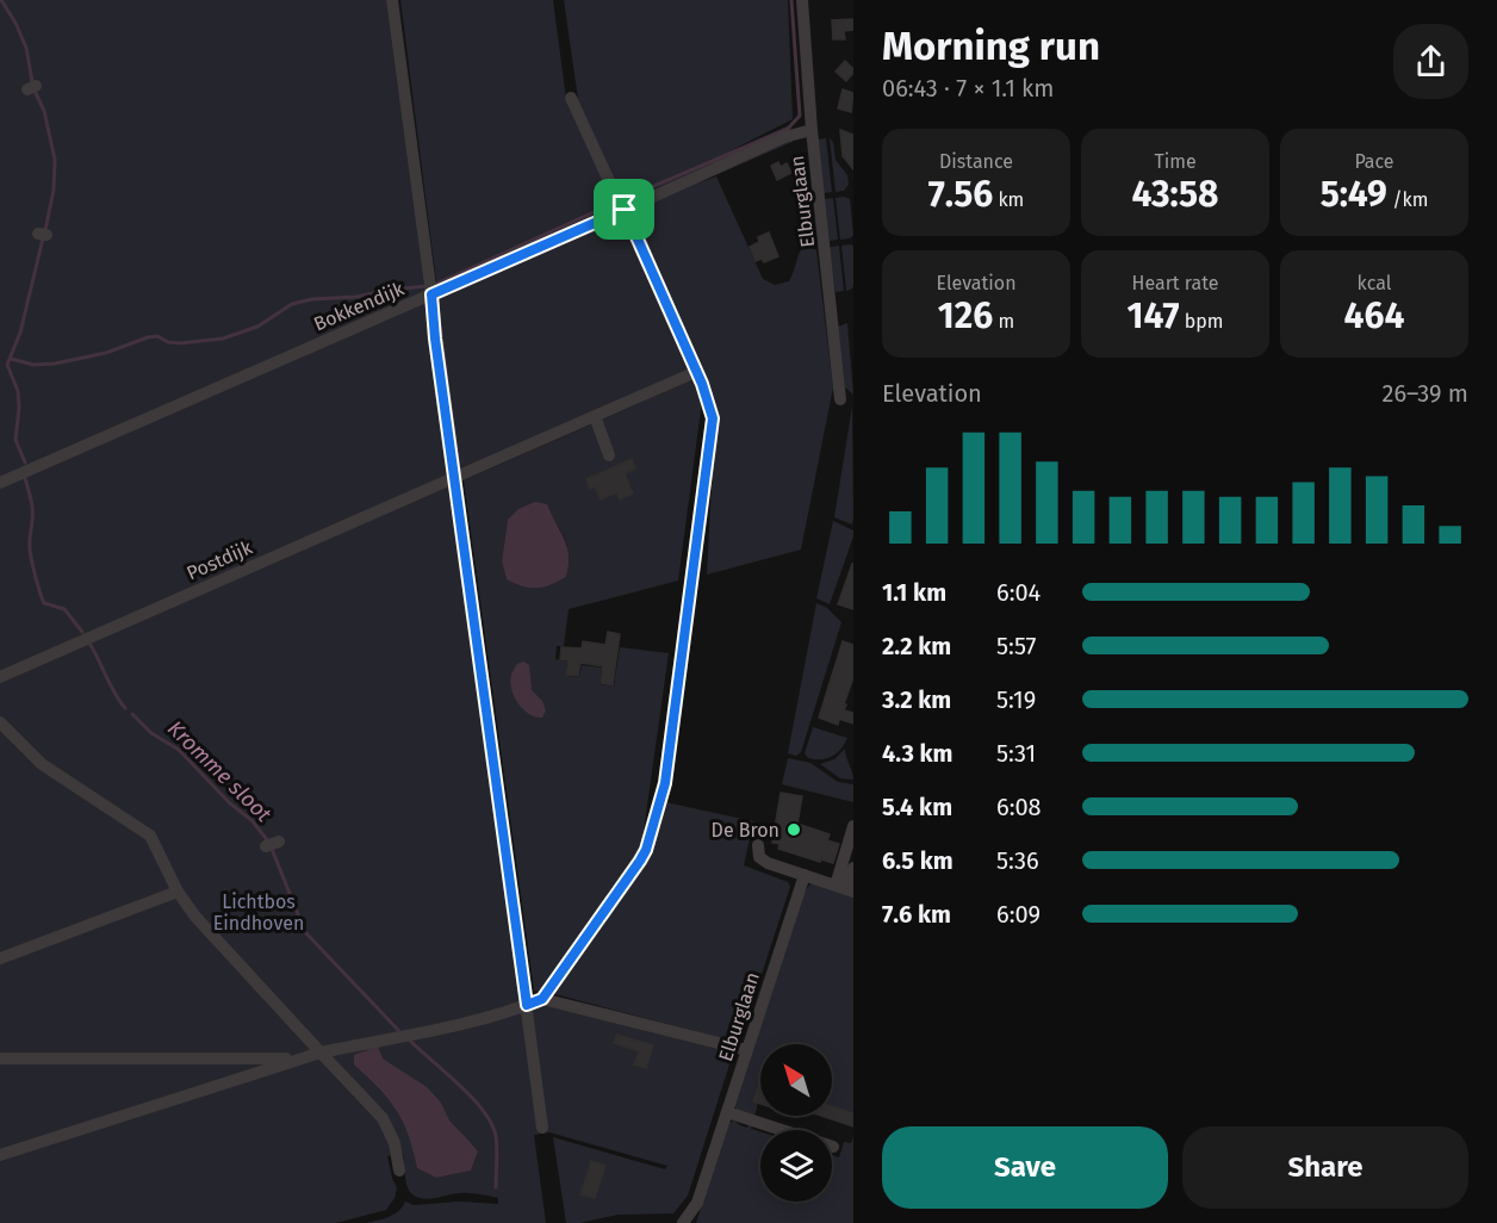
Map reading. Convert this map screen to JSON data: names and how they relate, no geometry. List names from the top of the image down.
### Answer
{
  "streets": {
    "street": ["Elburglaan", "Bokkendijk", "Postdijk"]
  },
  "crossings": [
    ["Elburglaan", "Bokkendijk"]
  ],
  "water": ["Kromme sloot"],
  "parks": ["Lichtbos Eindhoven"],
  "places": ["De Bron"],
  "north": "top left",
  "page": {
    "heading": ["Morning run", "06:43 · 7 × 1.1 km"],
    "stats": [
      ["Distance", "7.56 km"],
      ["Time", "43:58"],
      ["Pace", "5:49 /km"],
      ["Elevation", "126 m"],
      ["Heart rate", "147 bpm"],
      ["kcal", "464"]
    ],
    "chart": ["Elevation", "26–39 m"],
    "list": [
      {
        "name": "1.1 km",
        "note": "6:04"
      },
      {
        "name": "2.2 km",
        "note": "5:57"
      },
      {
        "name": "3.2 km",
        "note": "5:19"
      },
      {
        "name": "4.3 km",
        "note": "5:31"
      },
      {
        "name": "5.4 km",
        "note": "6:08"
      },
      {
        "name": "6.5 km",
        "note": "5:36"
      },
      {
        "name": "7.6 km",
        "note": "6:09"
      }
    ],
    "buttons": ["Save", "Share"]
  }
}
